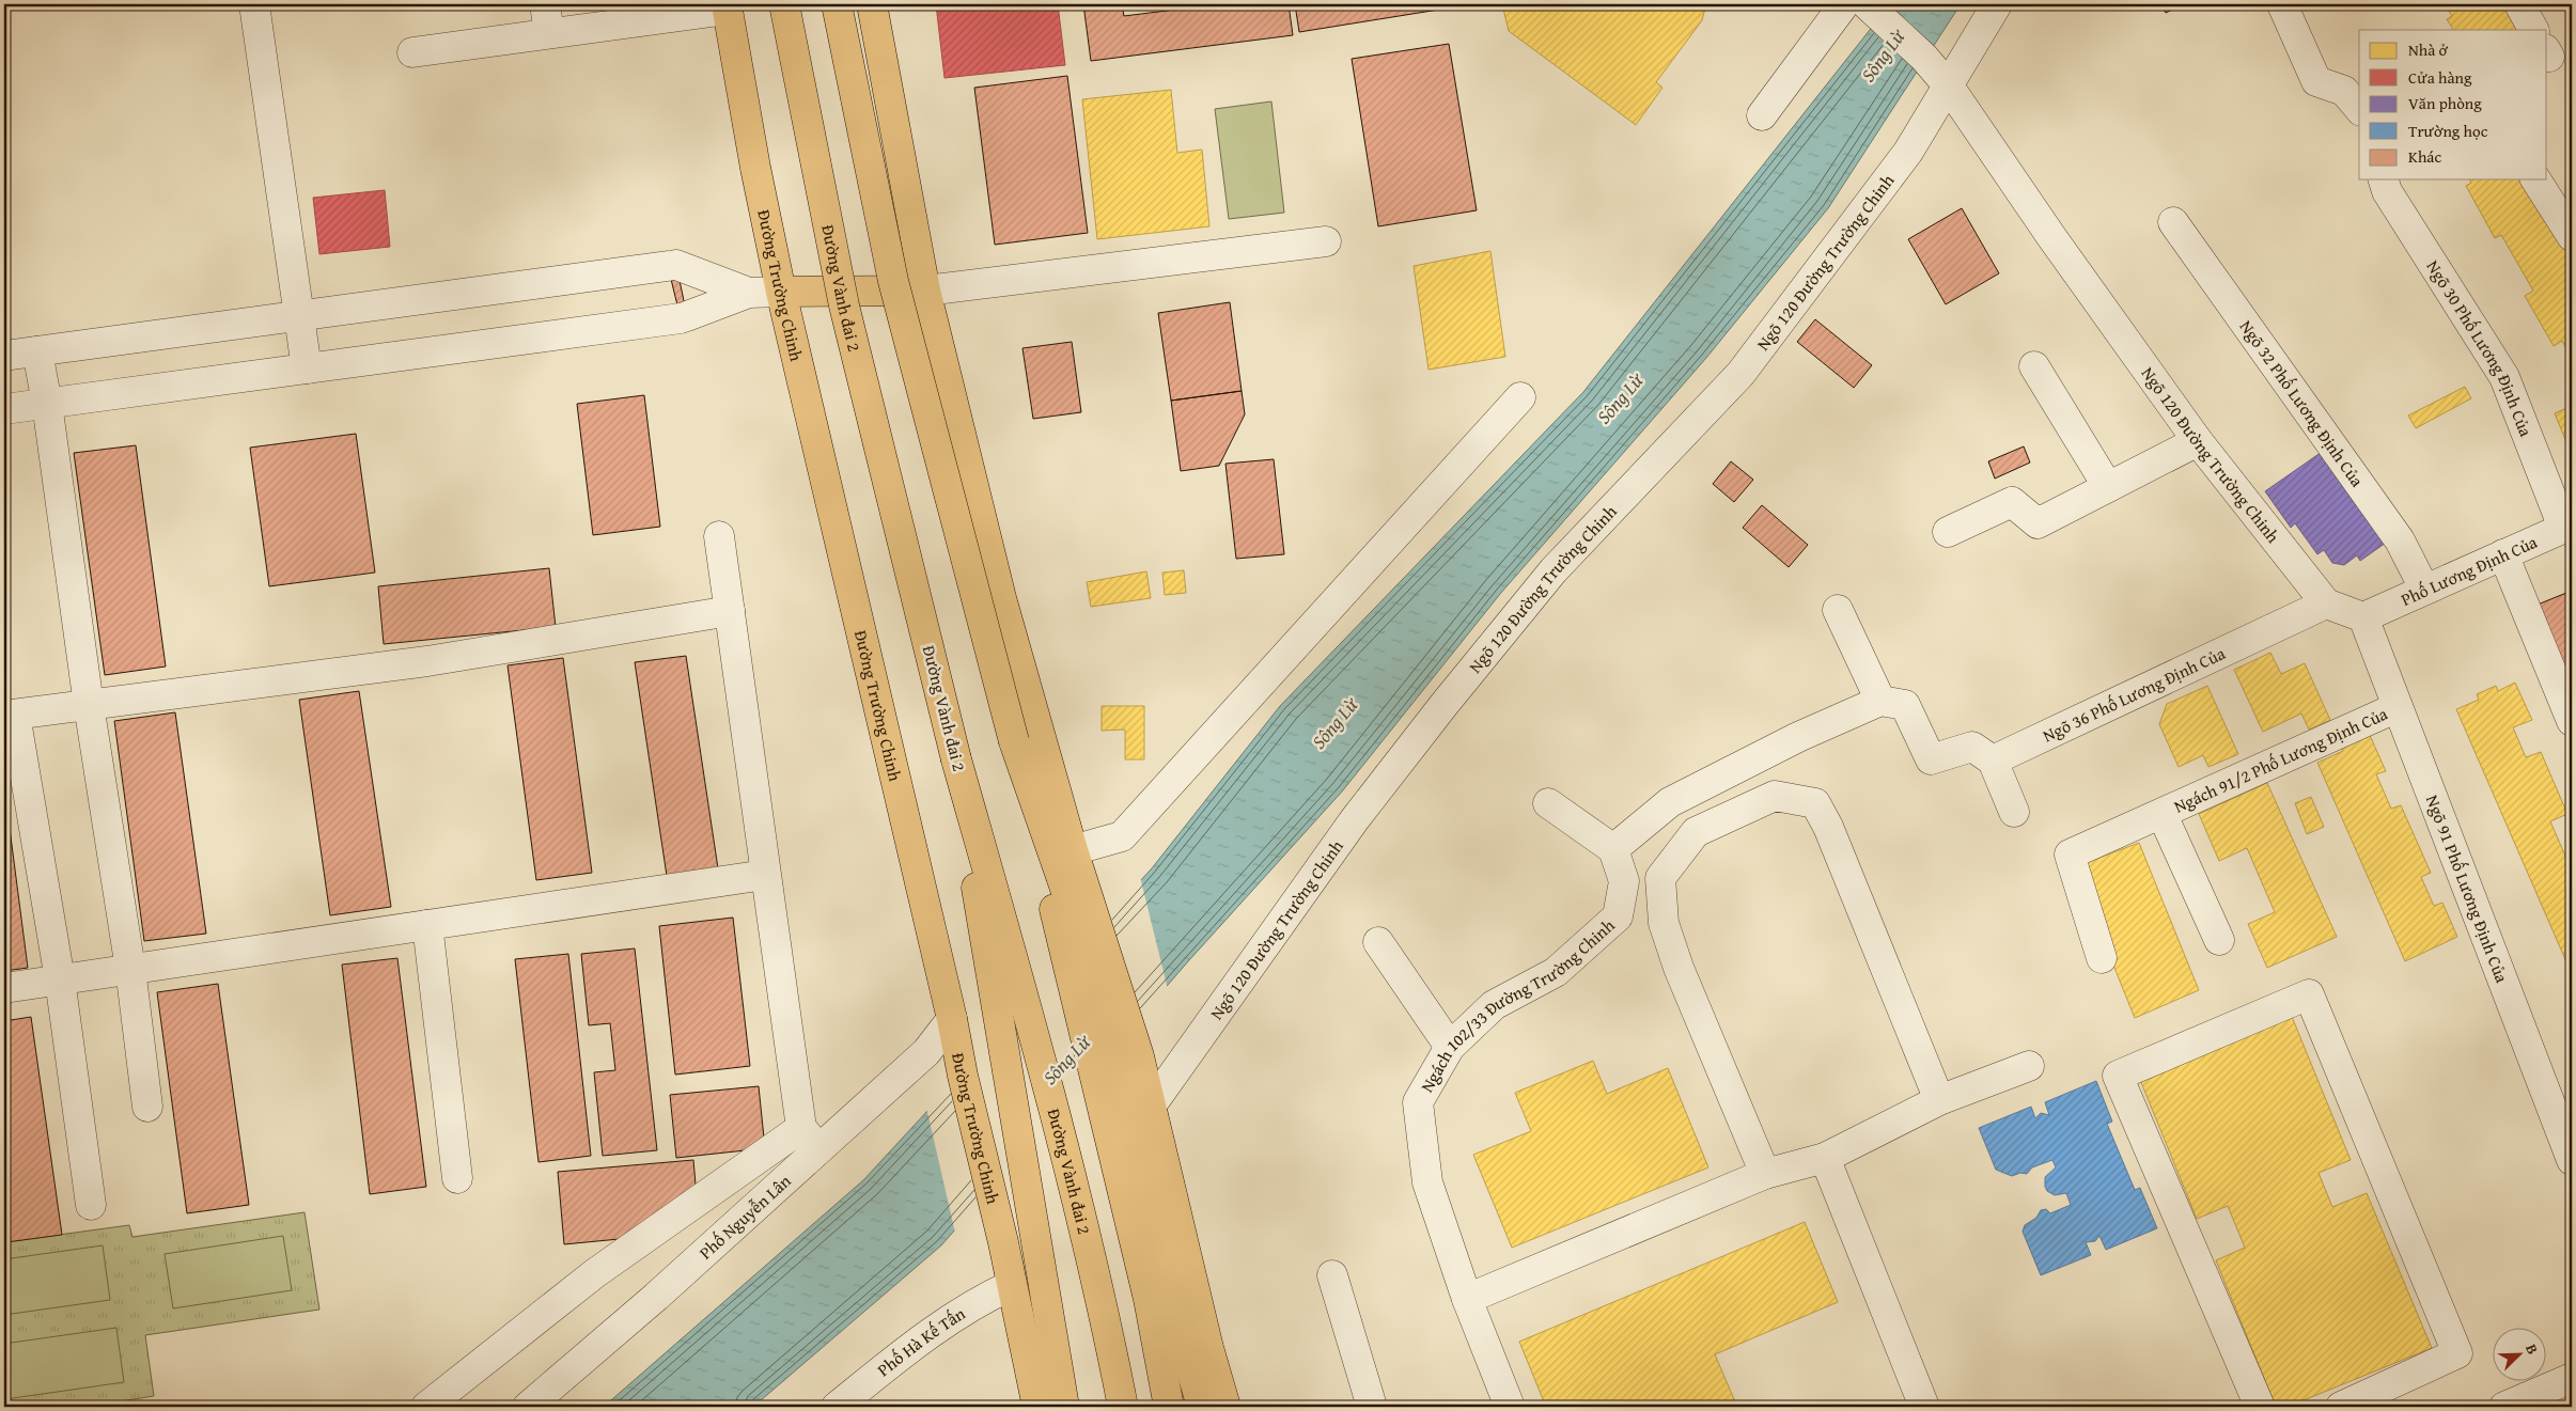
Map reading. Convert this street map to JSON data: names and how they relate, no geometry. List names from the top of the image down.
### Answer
{
  "streets": {
    "main road": ["Đường Trường Chinh", "Đường Vành đai 2"],
    "street": [
      "Ngõ 120 Đường Trường Chinh",
      "Ngõ 30 Phố Lương Định Của",
      "Ngõ 32 Phố Lương Định Của",
      "Phố Lương Định Của",
      "Ngõ 36 Phố Lương Định Của",
      "Ngách 91/2 Phố Lương Định Của",
      "Ngõ 91 Phố Lương Định Của",
      "Ngách 102/33 Đường Trường Chinh",
      "Phố Nguyễn Lân",
      "Phố Hà Kế Tấn"
    ]
  },
  "crossings": [
    ["Ngõ 120 Đường Trường Chinh", "Ngõ 36 Phố Lương Định Của"],
    ["Đường Trường Chinh", "Phố Nguyễn Lân"],
    ["Đường Trường Chinh", "Phố Hà Kế Tấn"],
    ["Ngõ 30 Phố Lương Định Của", "Phố Lương Định Của"],
    ["Ngõ 32 Phố Lương Định Của", "Phố Lương Định Của"],
    ["Phố Lương Định Của", "Ngõ 91 Phố Lương Định Của"],
    ["Ngách 91/2 Phố Lương Định Của", "Ngõ 91 Phố Lương Định Của"]
  ],
  "water": ["Sông Lừ"],
  "legend": [
    "Nhà ở",
    "Cửa hàng",
    "Văn phòng",
    "Trường học",
    "Khác"
  ],
  "north": "top right"
}
